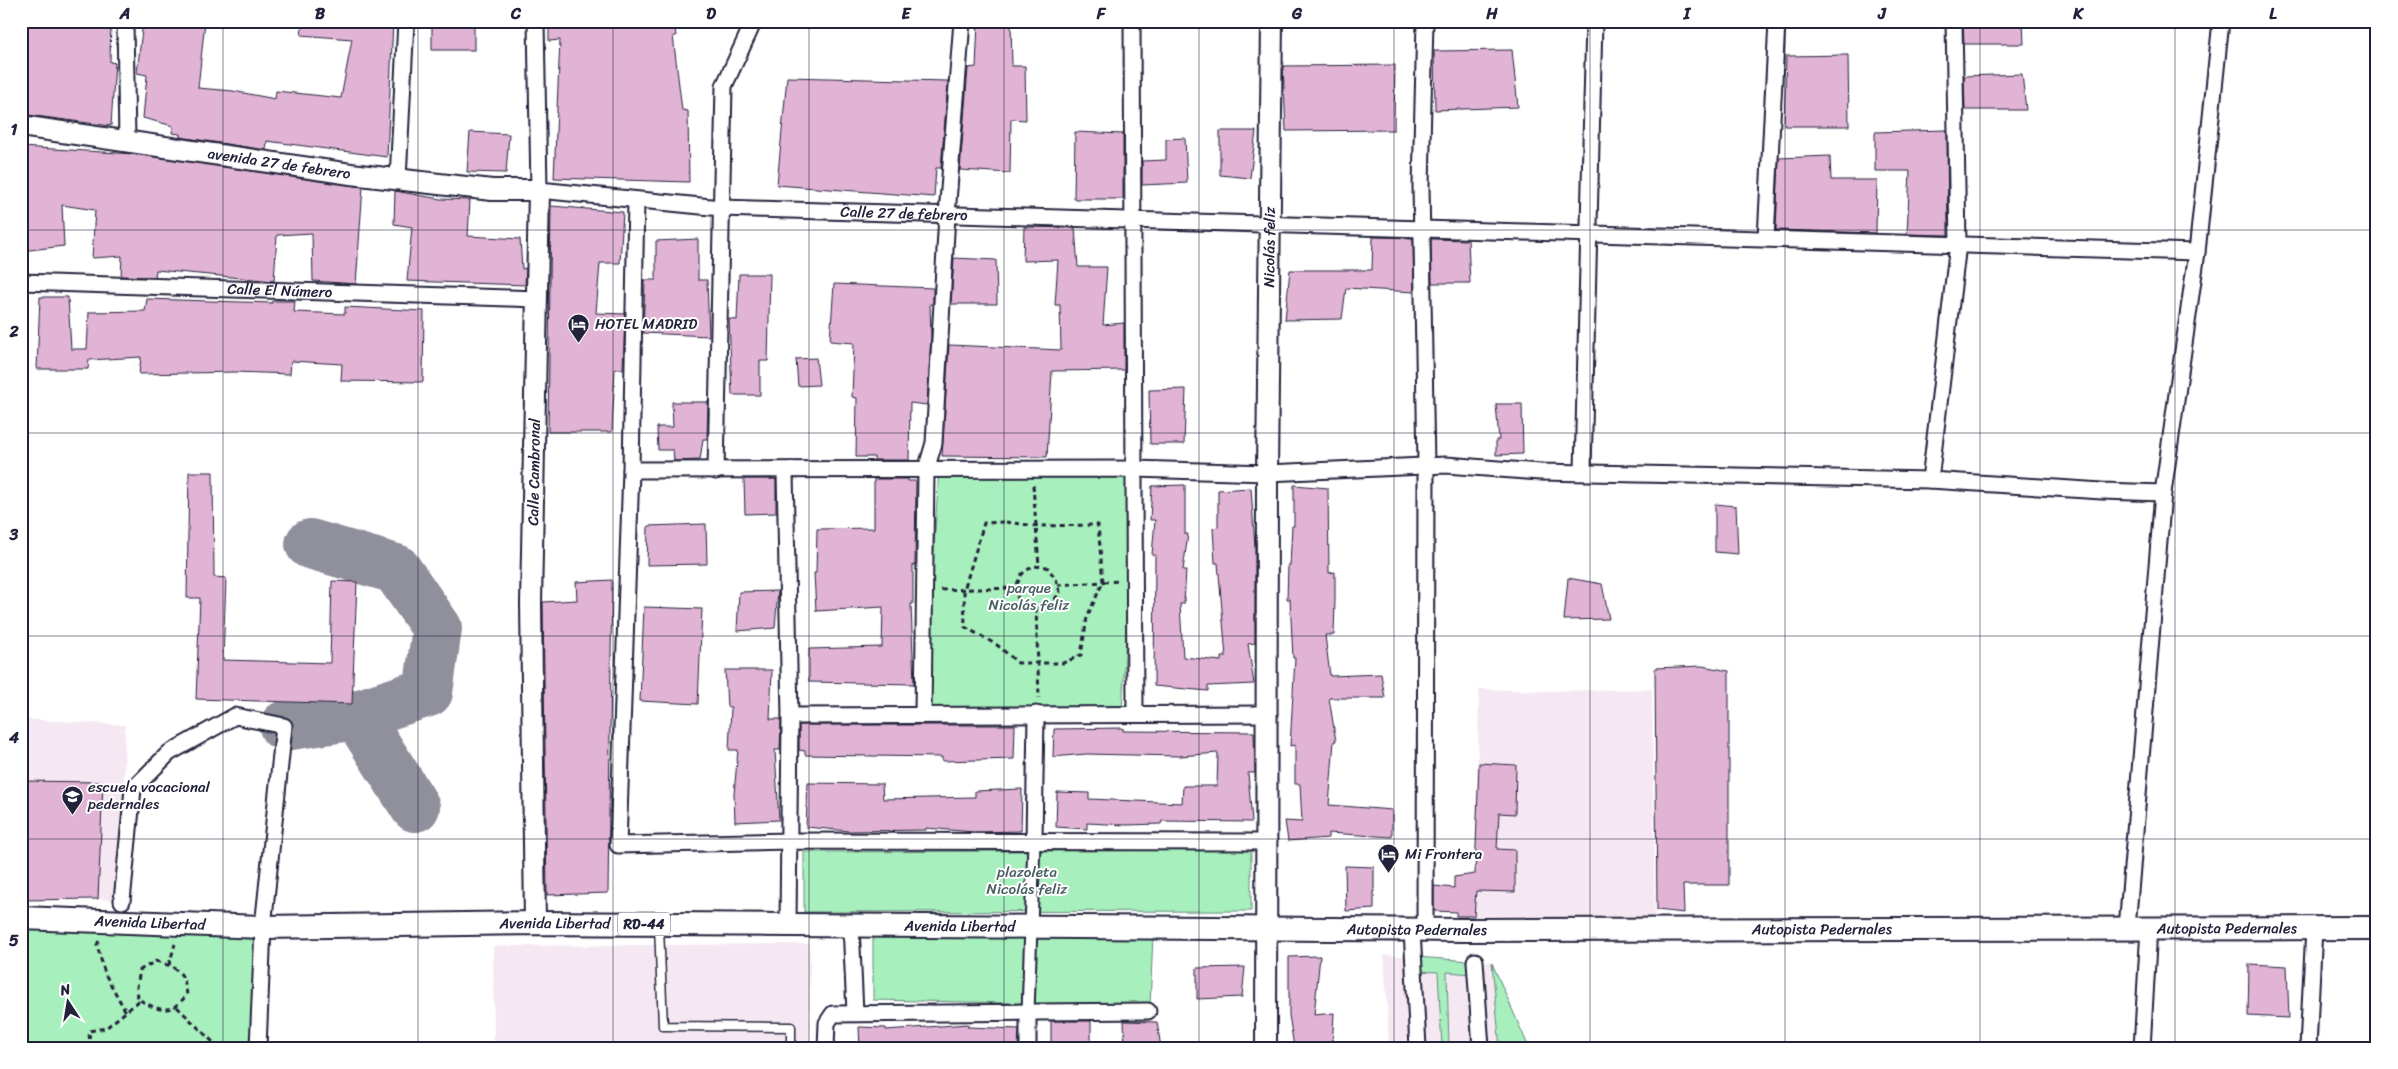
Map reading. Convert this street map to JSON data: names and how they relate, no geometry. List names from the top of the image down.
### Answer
{
  "streets": {
    "main road": [
      "avenida 27 de febrero",
      "Nicolás feliz",
      "Calle Cambronal",
      "Avenida Libertad",
      "RD-44",
      "Autopista Pedernales"
    ],
    "street": ["Calle 27 de febrero", "Calle El Número"]
  },
  "crossings": [
    ["avenida 27 de febrero", "Calle 27 de febrero"],
    ["avenida 27 de febrero", "Calle Cambronal"],
    ["Calle 27 de febrero", "Nicolás feliz"],
    ["Calle 27 de febrero", "Calle Cambronal"],
    ["Nicolás feliz", "Avenida Libertad"],
    ["Nicolás feliz", "Autopista Pedernales"],
    ["Calle El Número", "Calle Cambronal"],
    ["Calle Cambronal", "Avenida Libertad"],
    ["Avenida Libertad", "Autopista Pedernales"]
  ],
  "parks": ["parque Nicolás feliz", "plazoleta Nicolás feliz"],
  "places": {
    "hotel": ["HOTEL MADRID", "Mi Frontera"],
    "school or university": ["escuela vocacional pedernales"]
  },
  "north": "top",
  "grid": {
    "columns": [
      "A",
      "B",
      "C",
      "D",
      "E",
      "F",
      "G",
      "H",
      "I",
      "J",
      "K",
      "L"
    ],
    "rows": [
      "1",
      "2",
      "3",
      "4",
      "5"
    ]
  }
}
